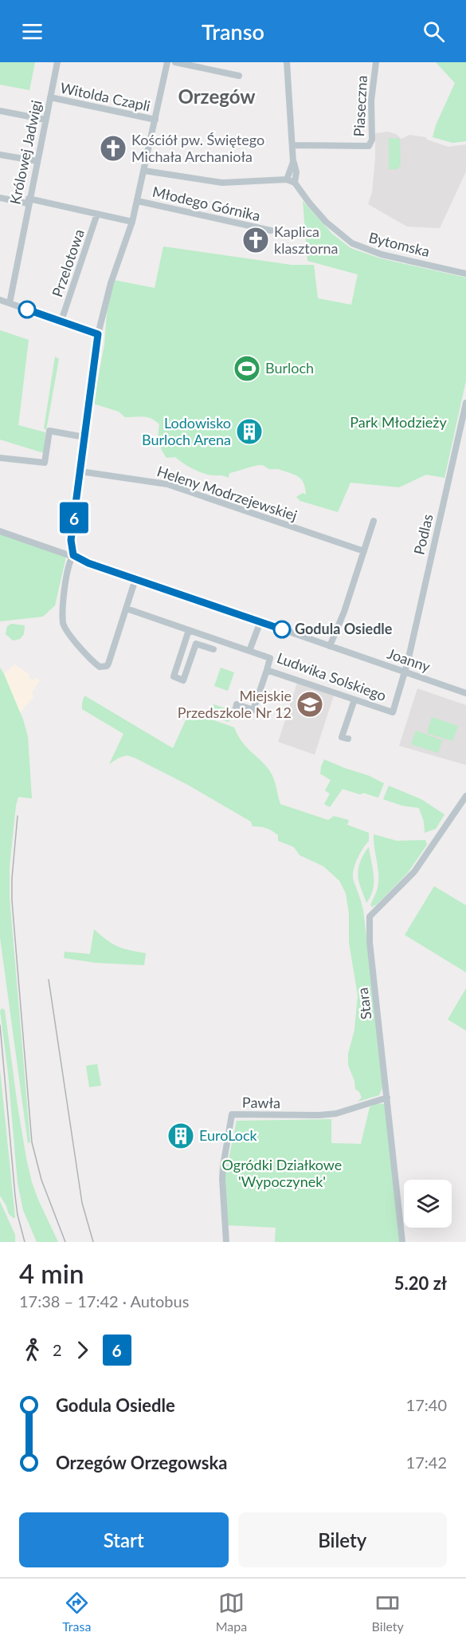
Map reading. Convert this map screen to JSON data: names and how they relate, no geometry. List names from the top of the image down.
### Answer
{
  "streets": {
    "street": [
      "Witolda Czapli",
      "Piaseczna",
      "Królowej Jadwigi",
      "Młodego Górnika",
      "Bytomska",
      "Przelotowa",
      "Heleny Modrzejewskiej",
      "Podlas",
      "Joanny",
      "Ludwika Solskiego",
      "Stara",
      "Pawła"
    ]
  },
  "crossings": [
    ["Witolda Czapli", "Królowej Jadwigi"],
    ["Podlas", "Joanny"],
    ["Podlas", "Ludwika Solskiego"],
    ["Joanny", "Ludwika Solskiego"],
    ["Stara", "Pawła"]
  ],
  "districts": ["Orzegów"],
  "parks": ["Park Młodzieży", "Ogródki Działkowe 'Wypoczynek'"],
  "places": {
    "church": ["Kościół pw. Świętego Michała Archanioła", "Kaplica klasztorna"],
    "sports": ["Burloch"],
    "building": ["Lodowisko Burloch Arena", "EuroLock"],
    "other": ["Godula Osiedle"],
    "school or university": ["Miejskie Przedszkole Nr 12"]
  },
  "lines": ["bus line 6"],
  "page": {
    "header": "Transo",
    "on_map": "6",
    "heading": ["4 min", "17:38 – 17:42 · Autobus", "5.20 zł"],
    "legs": ["2", "6"],
    "list": [
      {
        "name": "Godula Osiedle",
        "value": "17:40"
      },
      {
        "name": "Orzegów Orzegowska",
        "value": "17:42"
      }
    ],
    "buttons": ["Start", "Bilety"],
    "tabs": ["Trasa", "Mapa", "Bilety"]
  }
}
